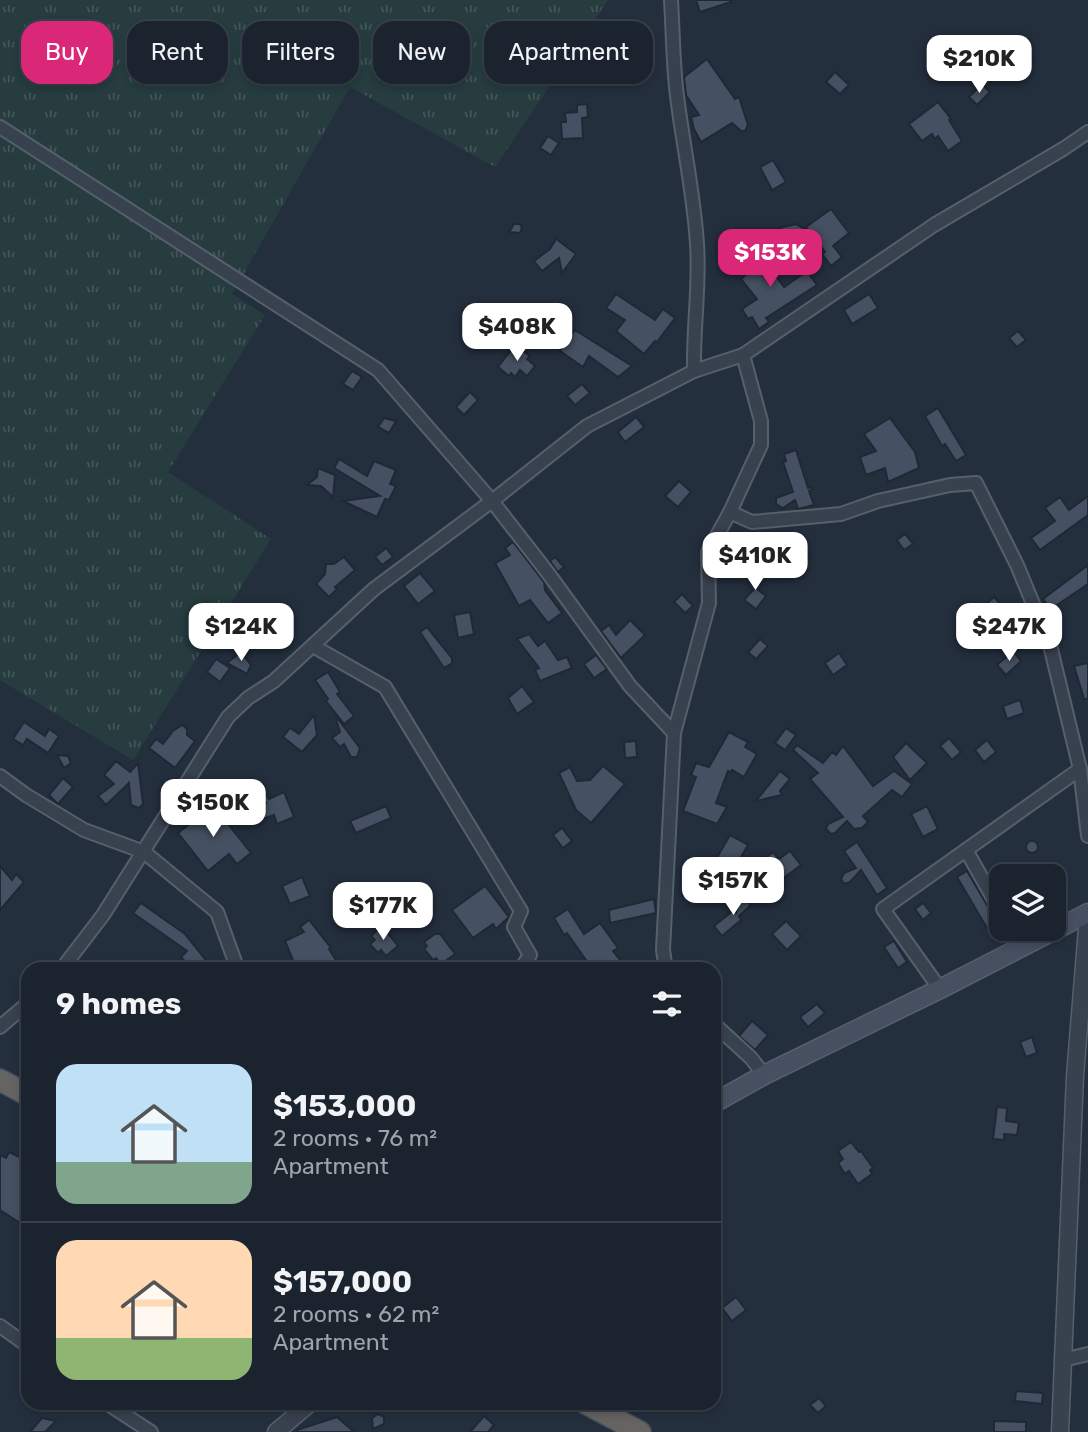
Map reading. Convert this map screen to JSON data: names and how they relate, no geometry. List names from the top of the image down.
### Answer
{
  "page": {
    "chip": [
      "Buy",
      "Rent",
      "Filters",
      "New",
      "Apartment"
    ],
    "price": [
      "$210K",
      "$153K",
      "$408K",
      "$410K",
      "$124K",
      "$247K",
      "$150K",
      "$157K",
      "$177K"
    ],
    "heading": "9 homes",
    "list": [
      {
        "name": "$153,000",
        "note": "2 rooms · 76 m² · Apartment"
      },
      {
        "name": "$157,000",
        "note": "2 rooms · 62 m² · Apartment"
      }
    ]
  }
}
